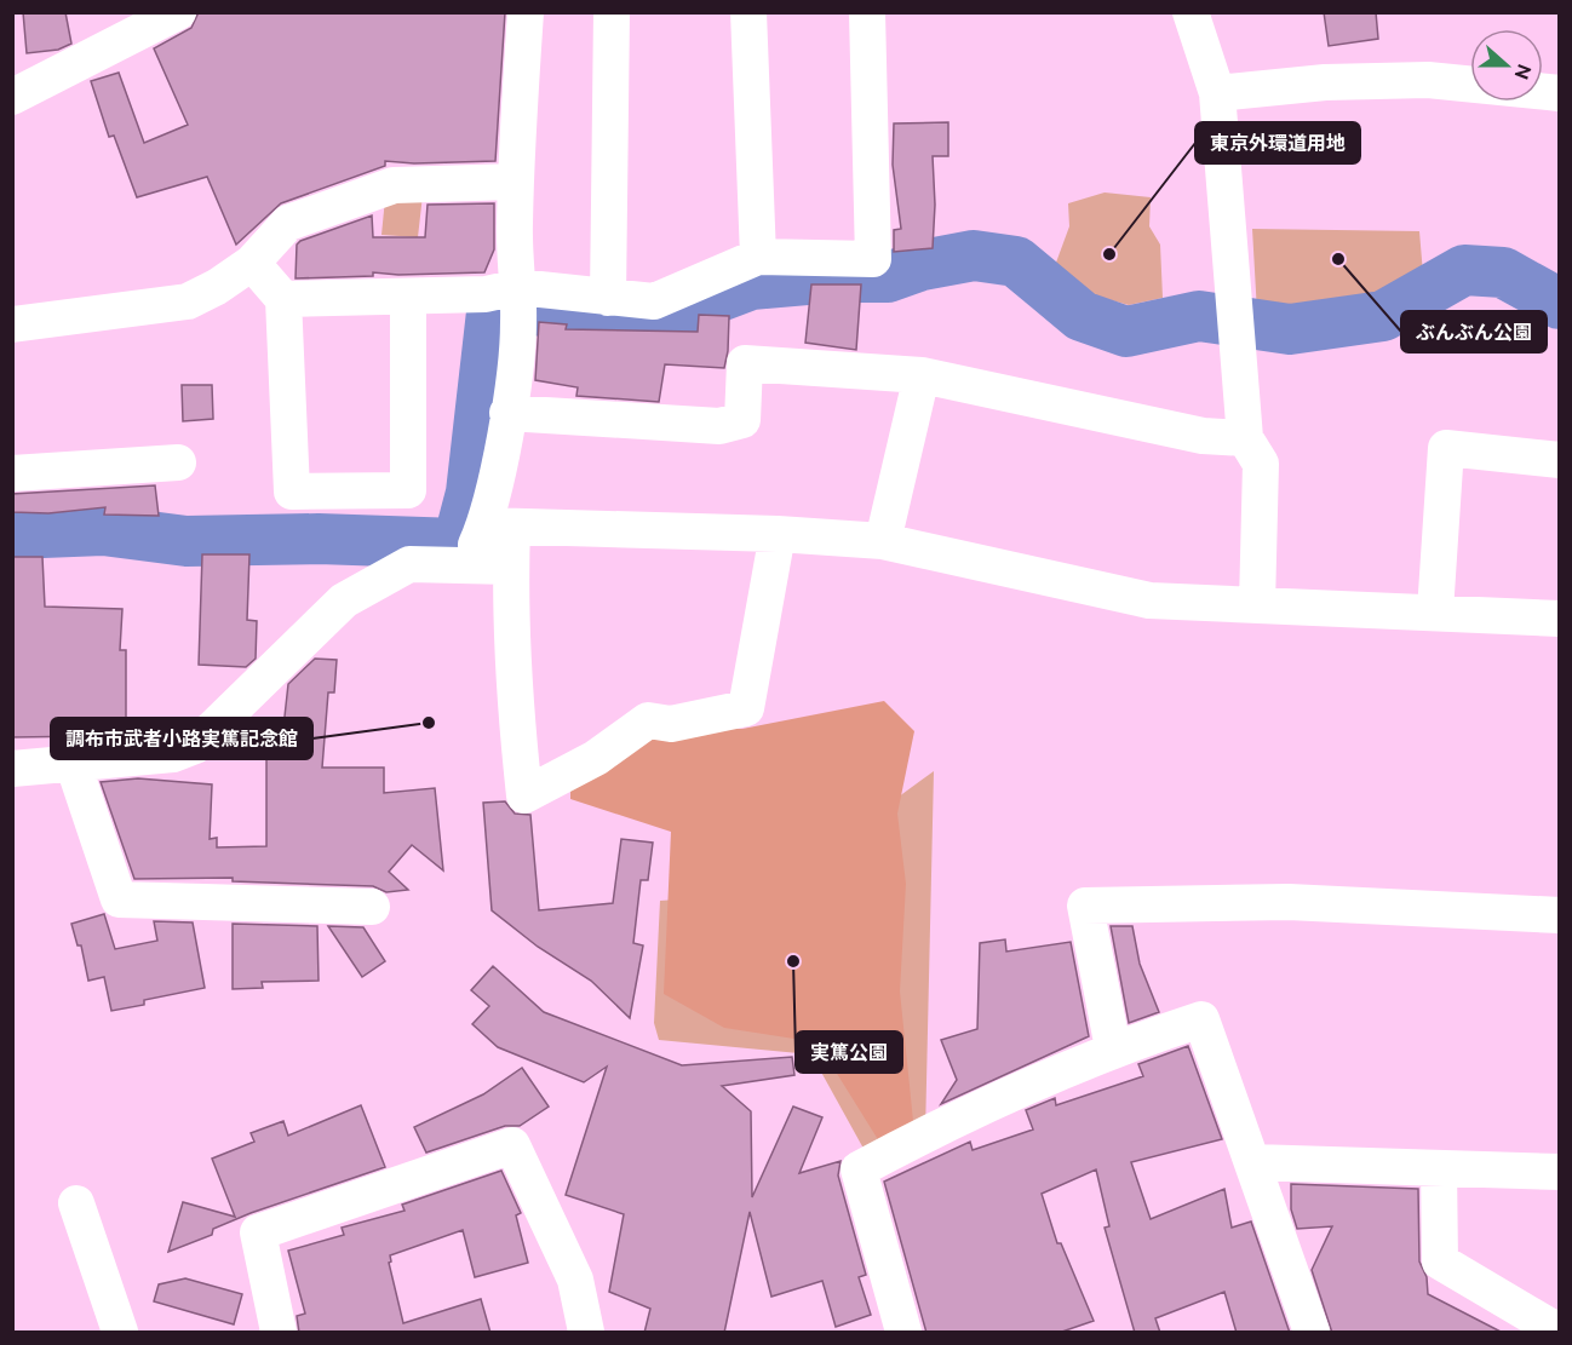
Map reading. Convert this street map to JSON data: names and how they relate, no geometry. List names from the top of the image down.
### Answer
{
  "places": [
    "東京外環道用地",
    "ぶんぶん公園",
    "調布市武者小路実篤記念館",
    "実篤公園"
  ],
  "north": "right"
}
